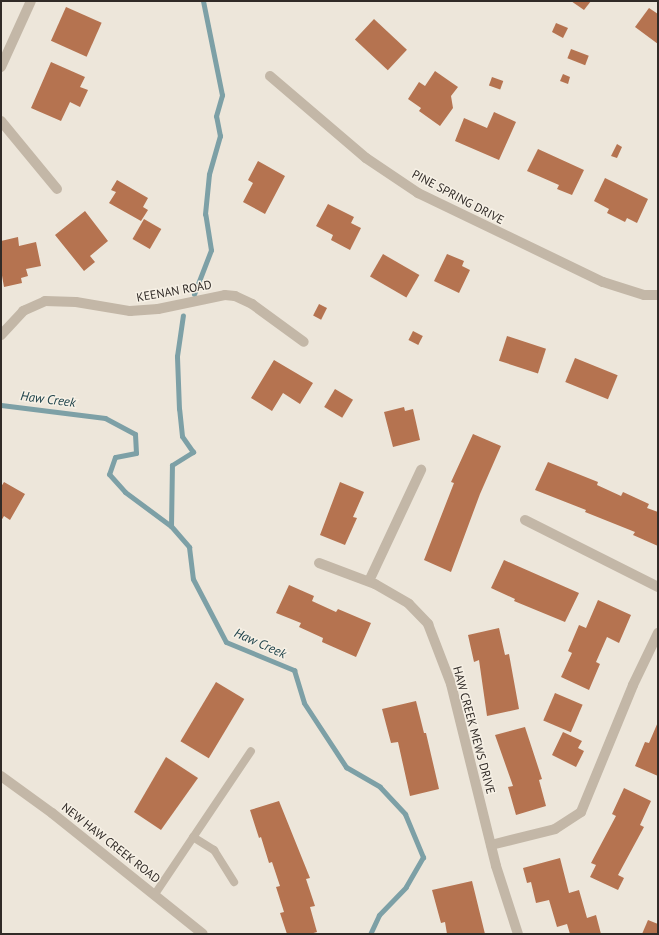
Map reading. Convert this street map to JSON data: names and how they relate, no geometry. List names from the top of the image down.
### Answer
{
  "streets": {
    "street": [
      "PINE SPRING DRIVE",
      "KEENAN ROAD",
      "HAW CREEK MEWS DRIVE",
      "NEW HAW CREEK ROAD"
    ]
  },
  "water": ["Haw Creek"]
}
